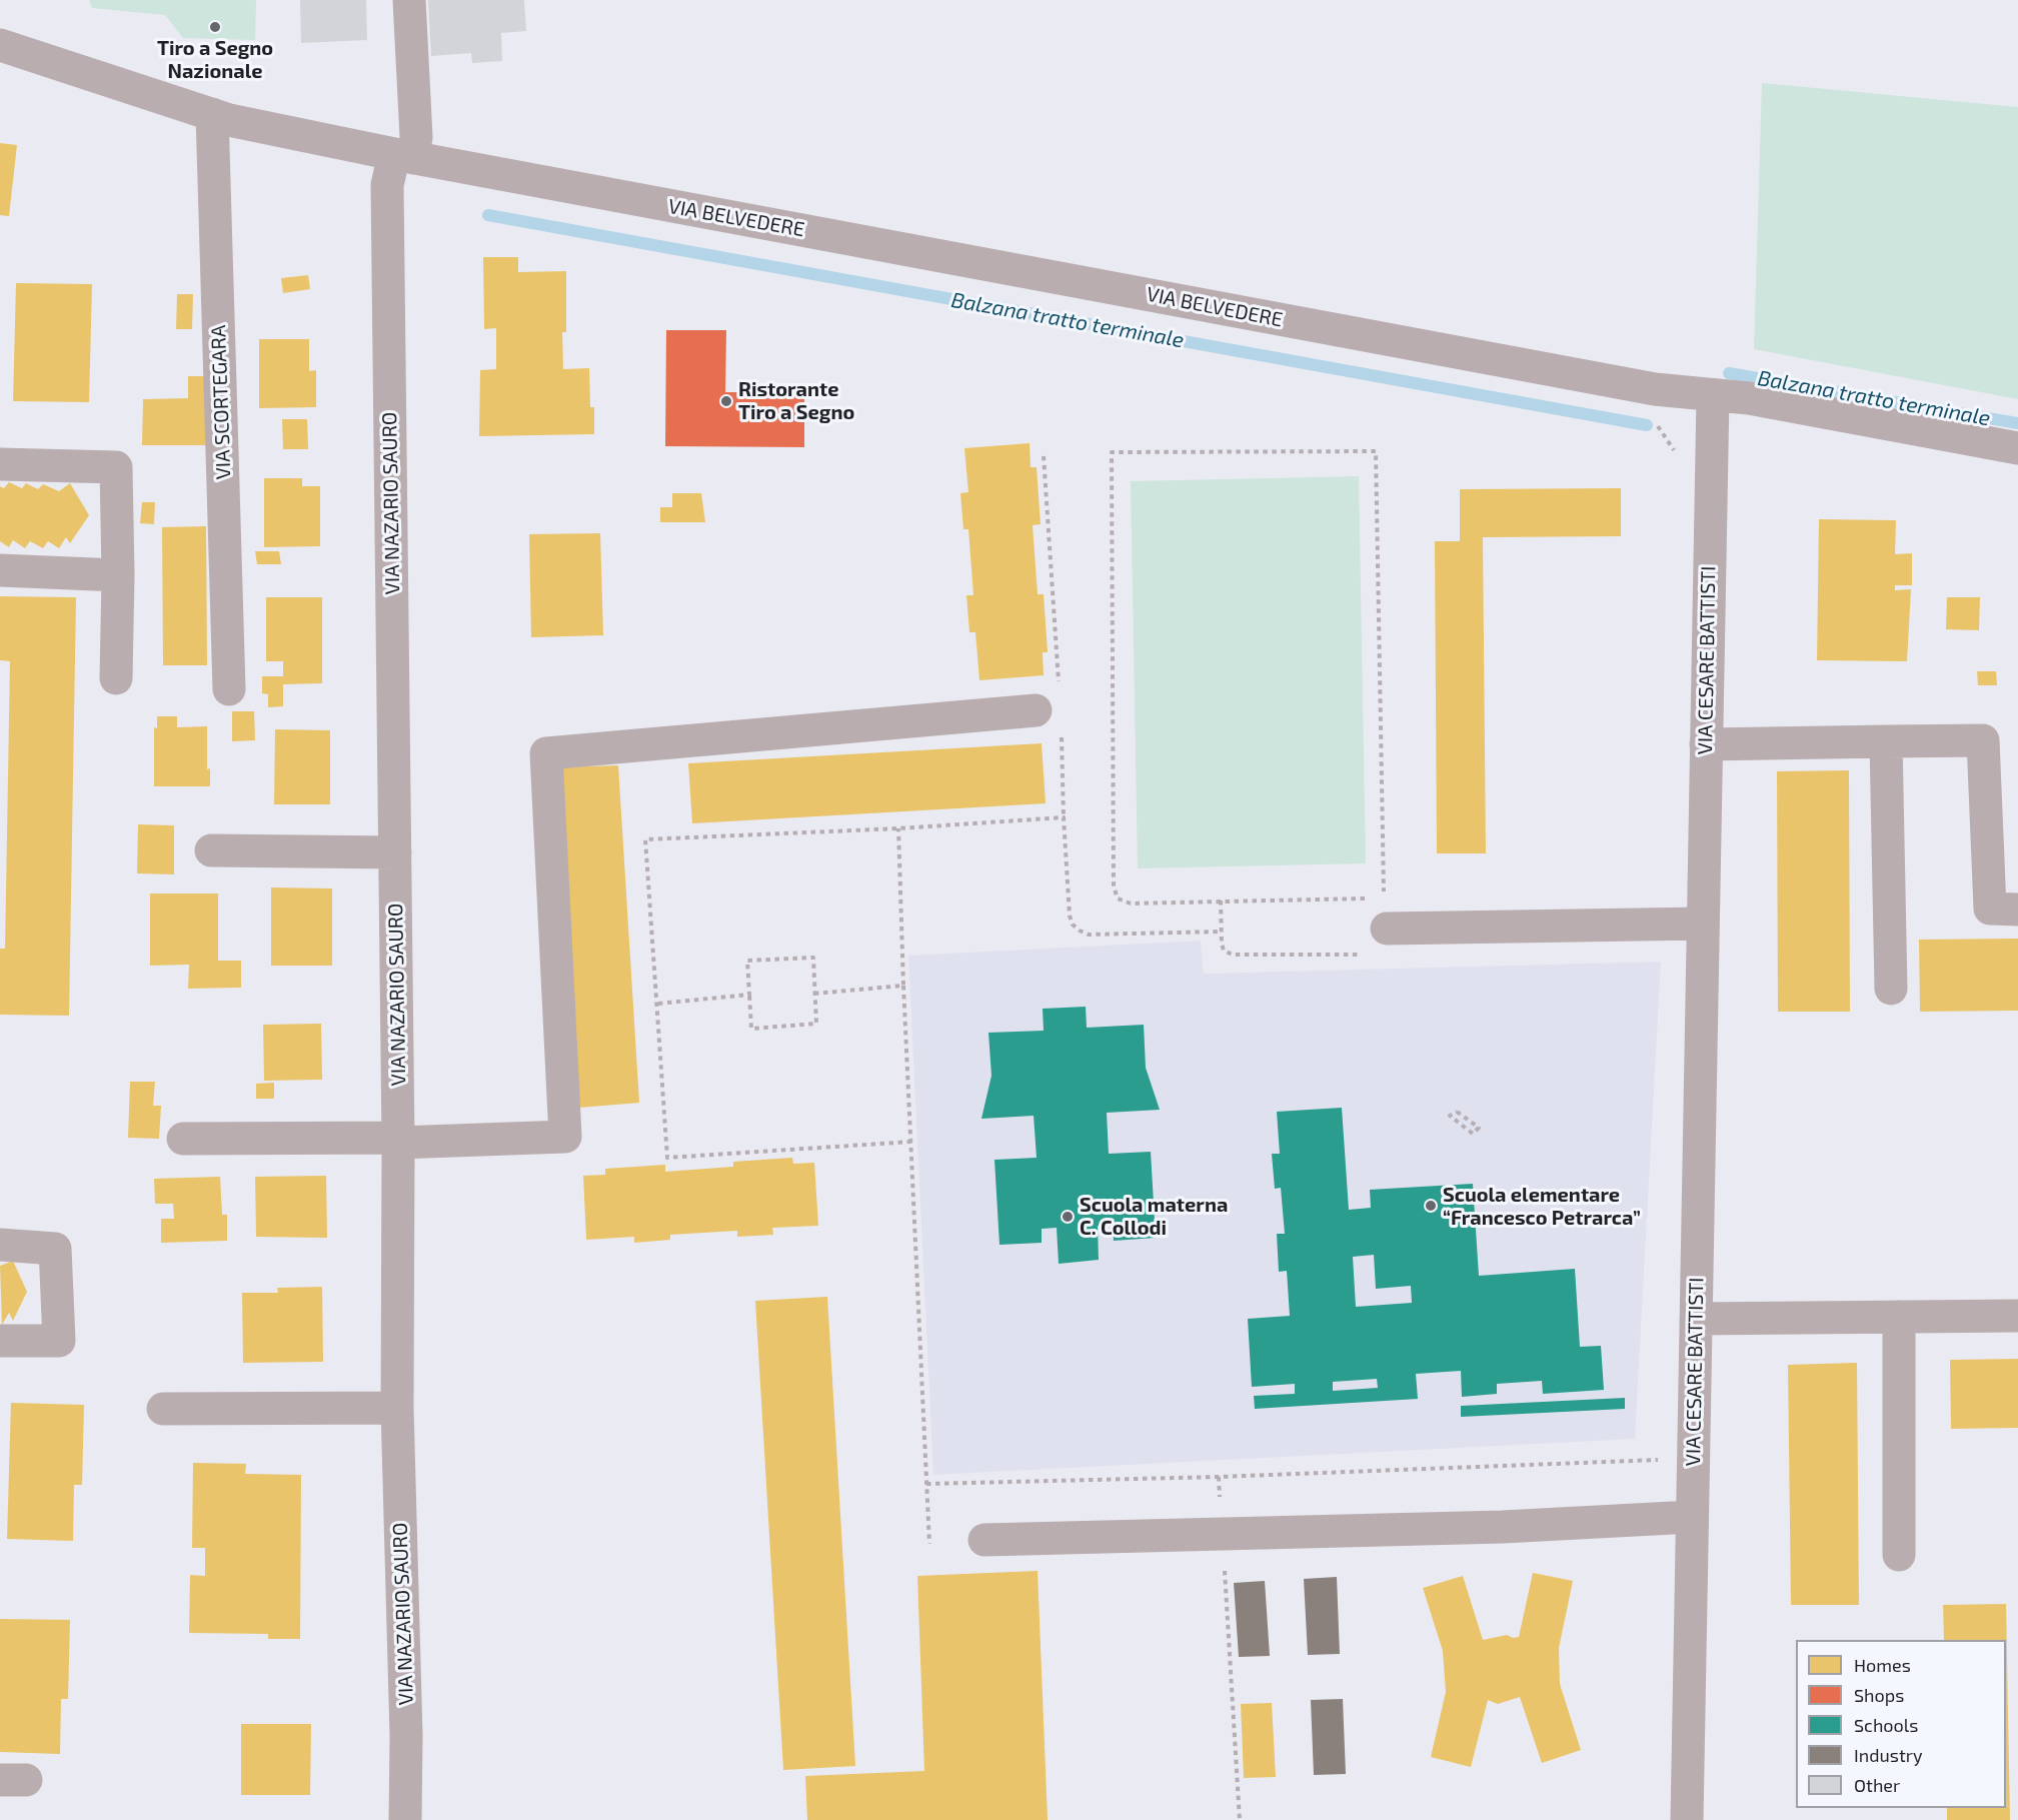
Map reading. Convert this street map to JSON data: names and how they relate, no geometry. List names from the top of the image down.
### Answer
{
  "streets": {
    "street": [
      "VIA BELVEDERE",
      "VIA SCORTEGARA",
      "VIA NAZARIO SAURO",
      "VIA CESARE BATTISTI"
    ]
  },
  "crossings": [
    ["VIA BELVEDERE", "VIA NAZARIO SAURO"],
    ["VIA BELVEDERE", "VIA CESARE BATTISTI"]
  ],
  "water": ["Balzana tratto terminale"],
  "places": [
    "Tiro a Segno Nazionale",
    "Ristorante Tiro a Segno",
    "Scuola elementare “Francesco Petrarca”",
    "Scuola materna C. Collodi"
  ],
  "legend": [
    "Homes",
    "Shops",
    "Schools",
    "Industry",
    "Other"
  ]
}
